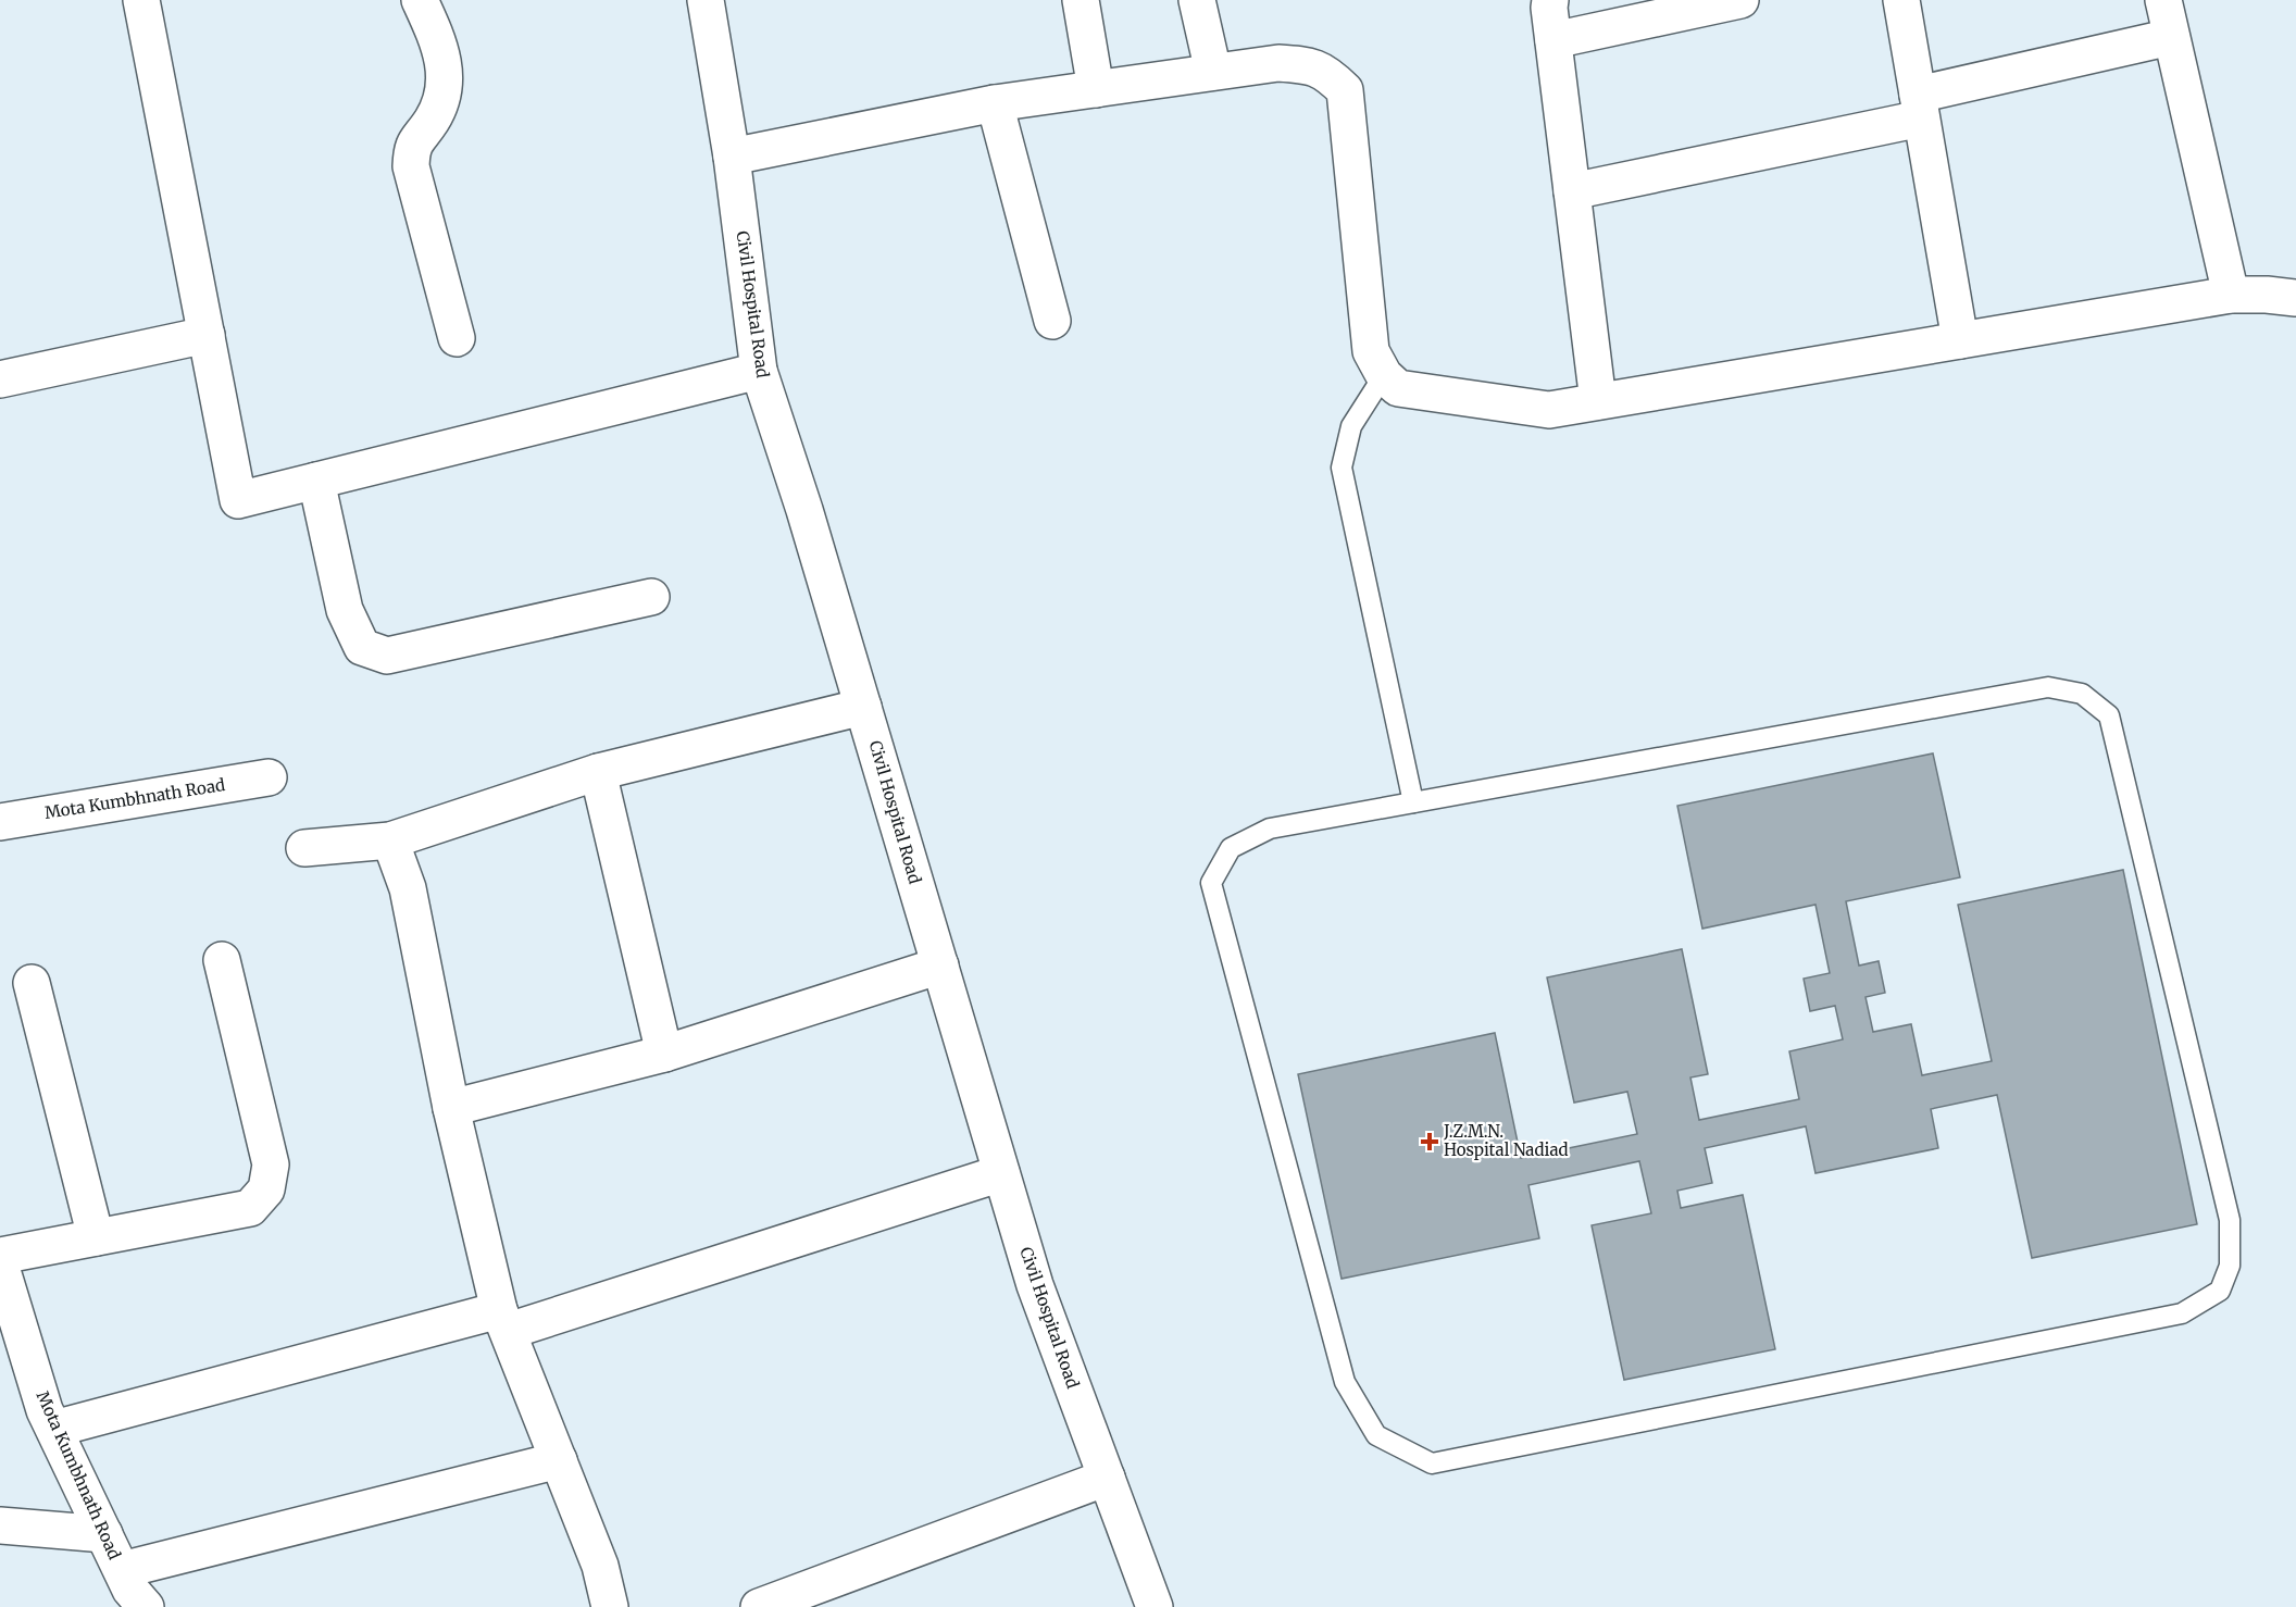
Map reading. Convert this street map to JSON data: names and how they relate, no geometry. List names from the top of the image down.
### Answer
{
  "streets": {
    "street": ["Civil Hospital Road", "Mota Kumbhnath Road"]
  },
  "places": {
    "health": ["J.Z.M.N. Hospital Nadiad"]
  }
}
